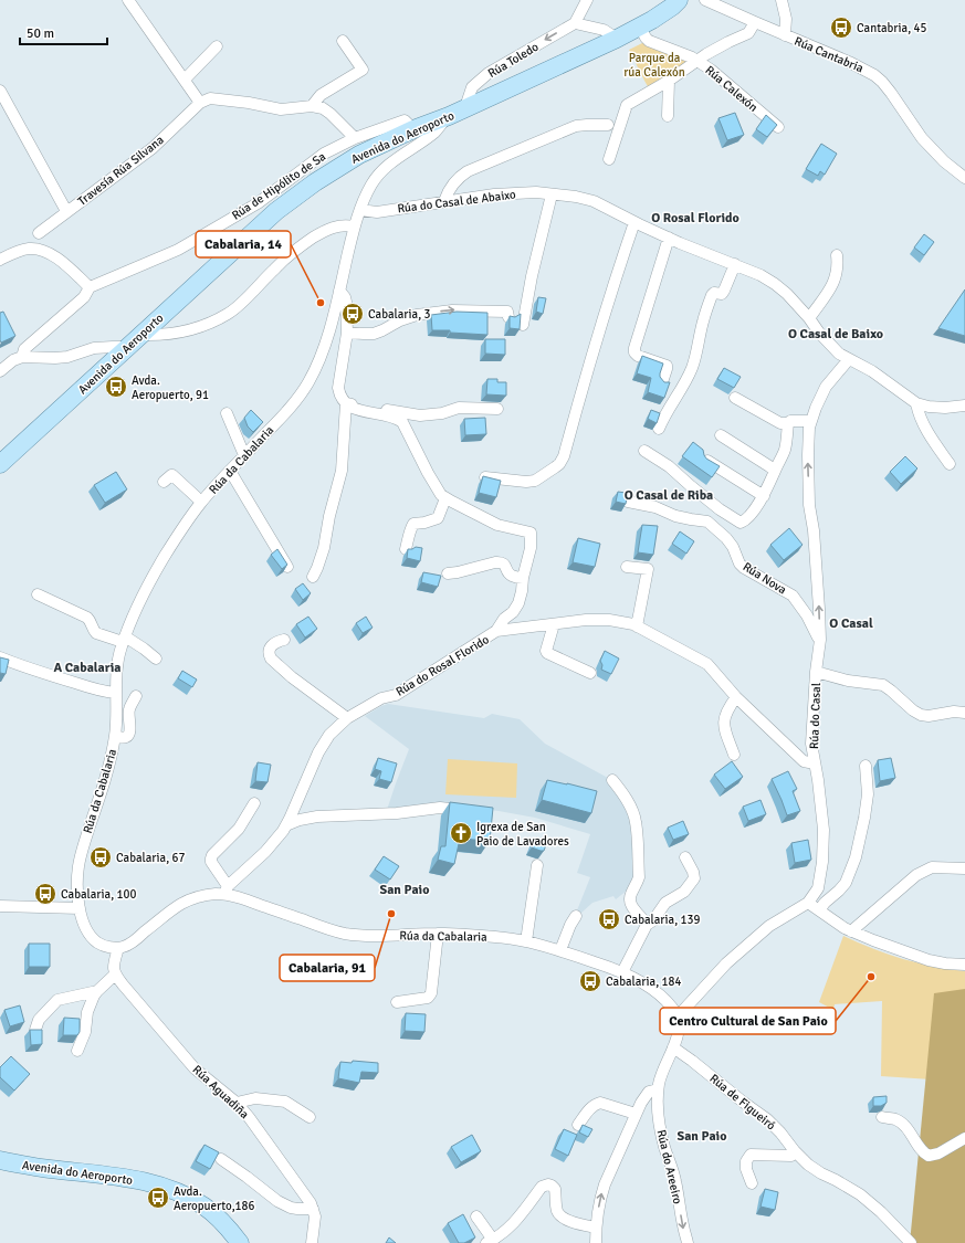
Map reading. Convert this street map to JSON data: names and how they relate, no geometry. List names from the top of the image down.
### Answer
{
  "streets": {
    "main road": ["Avenida do Aeroporto"],
    "street": [
      "Rúa Cantabria",
      "Rúa Toledo",
      "Rúa Calexón",
      "Travesía Rúa Silvana",
      "Rúa de Hipólito de Sa",
      "Rúa do Casal de Abaixo",
      "Rúa da Cabalaria",
      "Rúa Nova",
      "Rúa do Rosal Florido",
      "Rúa do Casal",
      "Rúa Aguadiña",
      "Rúa de Figueiró",
      "Rúa do Areeiro"
    ]
  },
  "crossings": [
    ["Rúa Toledo", "Avenida do Aeroporto"],
    ["Rúa Calexón", "Avenida do Aeroporto"],
    ["Avenida do Aeroporto", "Rúa de Hipólito de Sa"],
    ["Avenida do Aeroporto", "Rúa da Cabalaria"],
    ["Rúa do Casal de Abaixo", "Rúa da Cabalaria"],
    ["Rúa do Casal de Abaixo", "Rúa do Casal"],
    ["Rúa da Cabalaria", "Rúa do Rosal Florido"],
    ["Rúa Nova", "Rúa do Casal"],
    ["Rúa do Rosal Florido", "Rúa do Casal"],
    ["Rúa de Figueiró", "Rúa do Areeiro"]
  ],
  "one_way": ["Rúa do Casal", "Rúa do Areeiro"],
  "districts": [
    "O Rosal Florido",
    "O Casal de Baixo",
    "O Casal de Riba",
    "O Casal",
    "A Cabalaria",
    "San Paio",
    "San Paio"
  ],
  "parks": ["Parque da rúa Calexón"],
  "places": {
    "bus stop": [
      "Cantabria, 45",
      "Cabalaria, 3",
      "Avda. Aeropuerto, 91",
      "Cabalaria, 67",
      "Cabalaria, 100",
      "Cabalaria, 139",
      "Cabalaria, 184",
      "Avda. Aeropuerto,186"
    ],
    "other": ["Cabalaria, 14", "Cabalaria, 91", "Centro Cultural de San Paio"],
    "church": ["Igrexa de San Paio de Lavadores"]
  },
  "scale_bar": "50 m"
}
